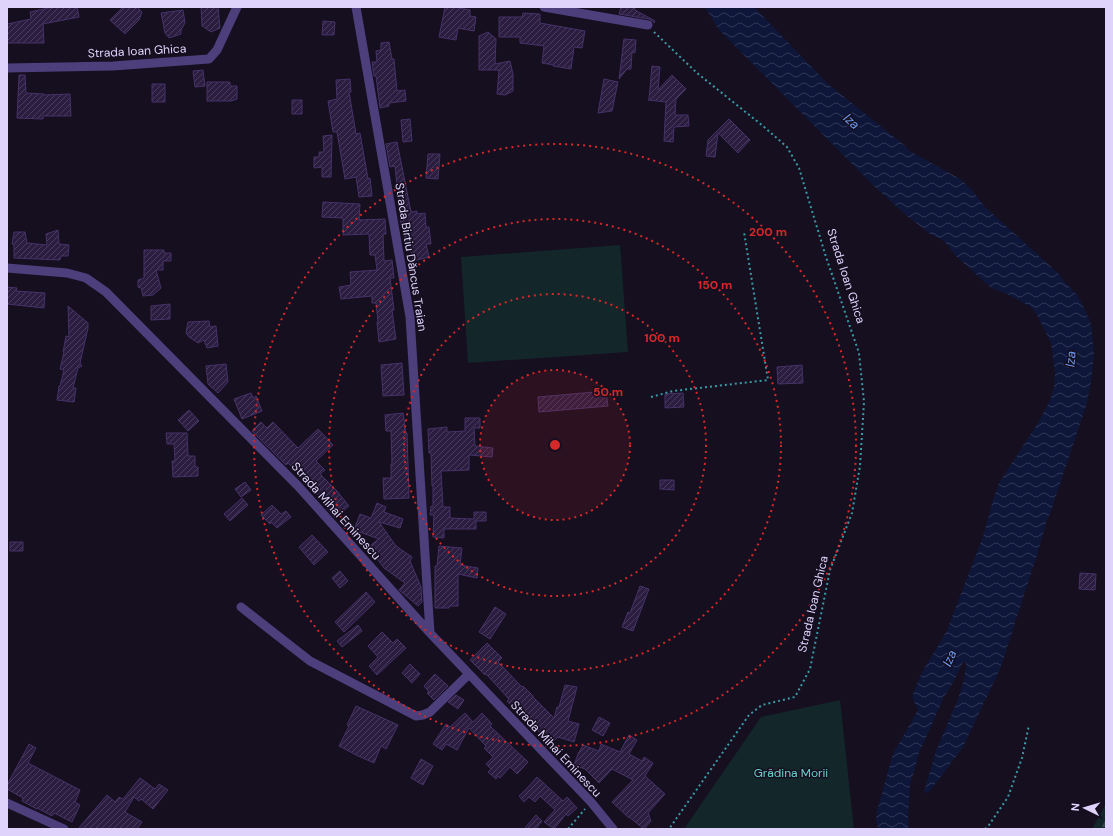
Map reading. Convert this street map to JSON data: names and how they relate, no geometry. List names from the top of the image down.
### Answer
{
  "streets": {
    "street": ["Strada Ioan Ghica", "Strada Birtiu Dăncus Traian", "Strada Mihai Eminescu"]
  },
  "crossings": [
    ["Strada Birtiu Dăncus Traian", "Strada Mihai Eminescu"]
  ],
  "water": ["Iza"],
  "parks": ["Grădina Morii"],
  "north": "left",
  "rings": [
    "200 m",
    "150 m",
    "100 m",
    "50 m"
  ]
}
